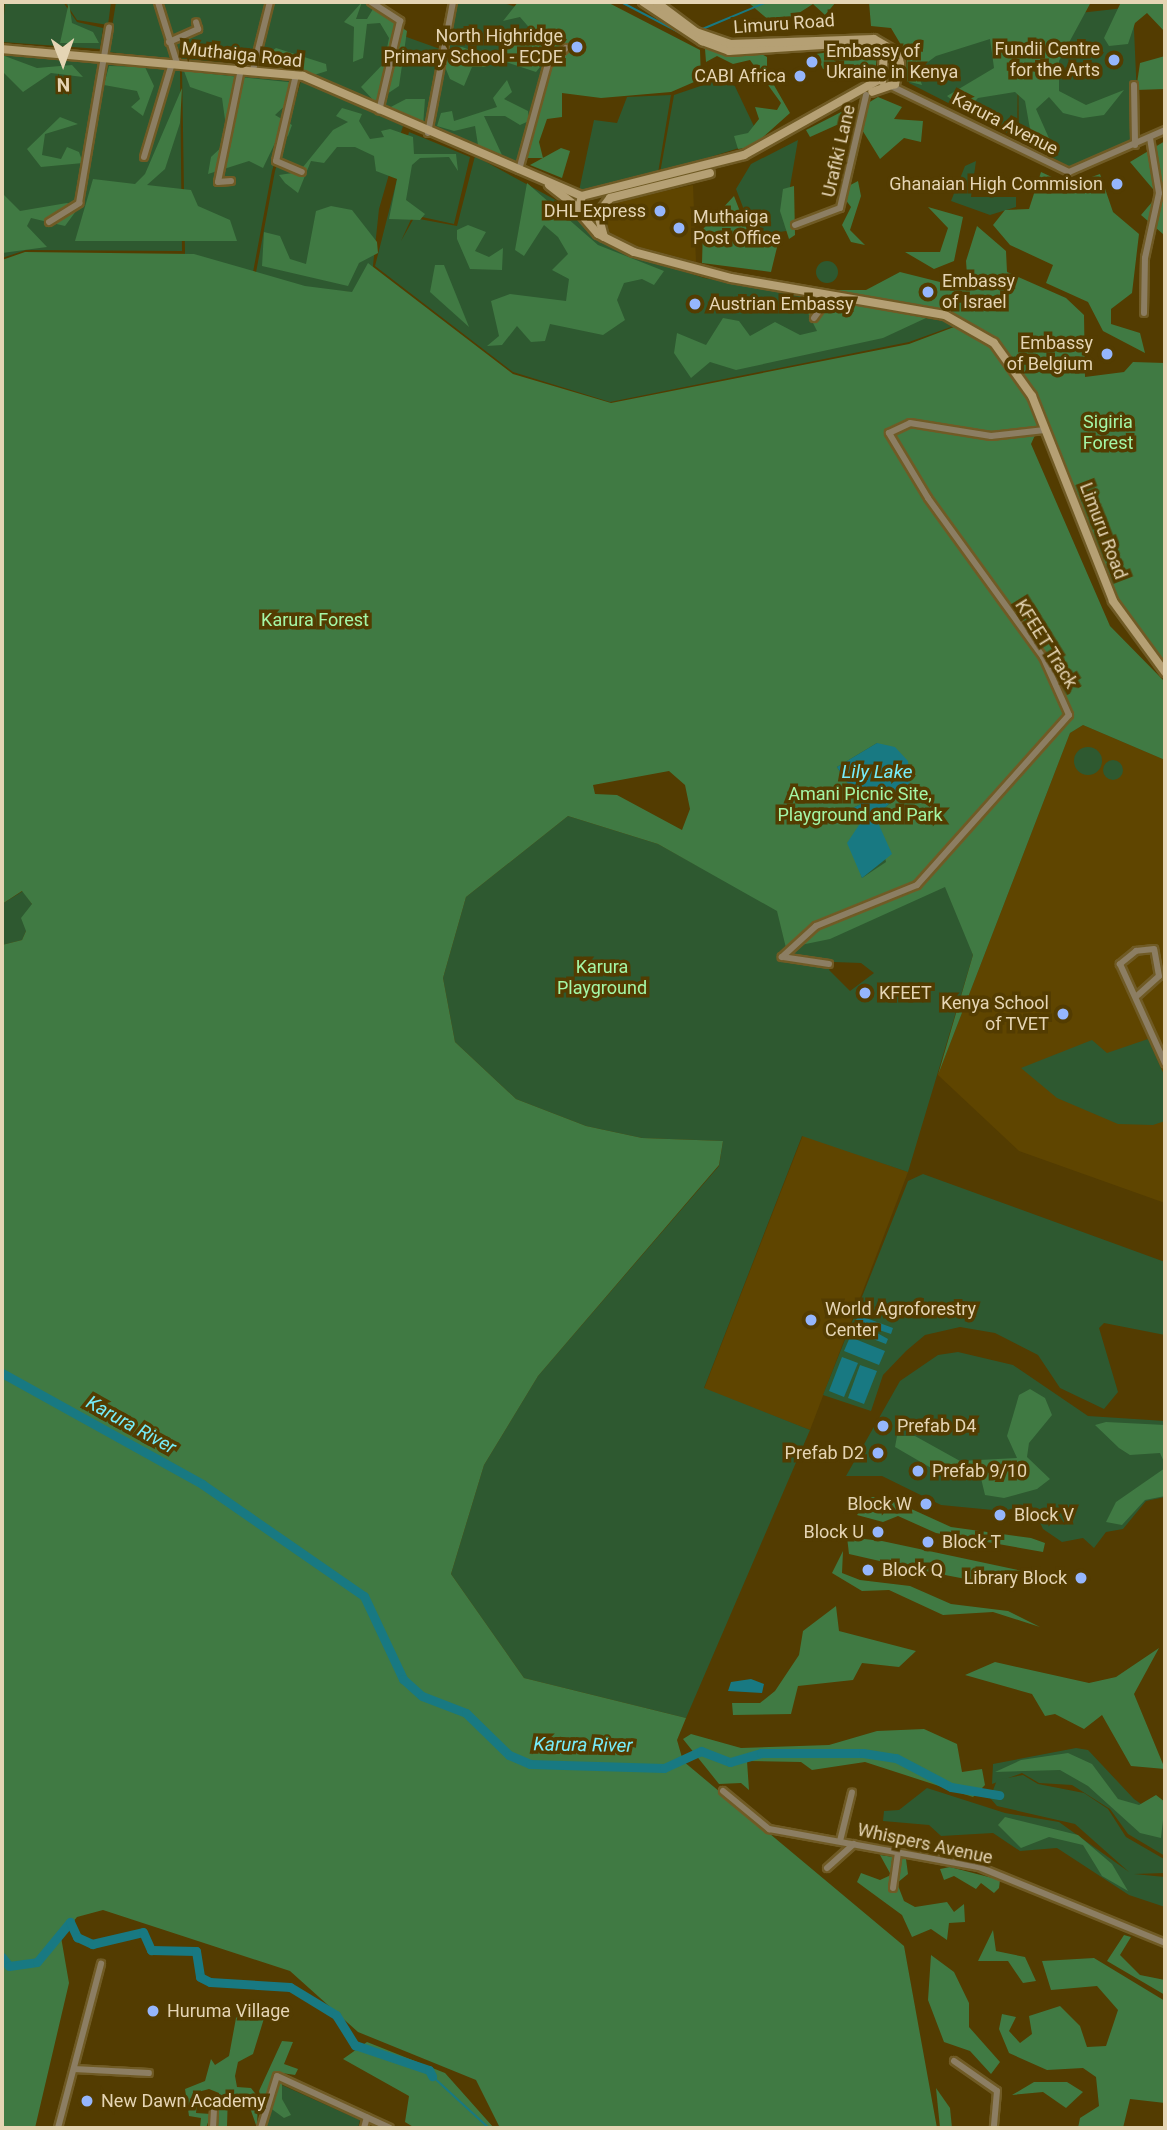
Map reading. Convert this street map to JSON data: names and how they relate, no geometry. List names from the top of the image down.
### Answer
{
  "streets": {
    "main road": ["Limuru Road", "Muthaiga Road"],
    "street": [
      "Karura Avenue",
      "Urafiki Lane",
      "KFEET Track",
      "Whispers Avenue"
    ]
  },
  "crossings": [
    ["Limuru Road", "Muthaiga Road"],
    ["Limuru Road", "Karura Avenue"],
    ["Limuru Road", "KFEET Track"]
  ],
  "water": ["Lily Lake", "Karura River"],
  "parks": [
    "Sigiria Forest",
    "Karura Forest",
    "Amani Picnic Site, Playground and Park",
    "Karura Playground"
  ],
  "places": [
    "North Highridge Primary School - ECDE",
    "Fundii Centre for the Arts",
    "Embassy of Ukraine in Kenya",
    "CABI Africa",
    "Ghanaian High Commision",
    "DHL Express",
    "Muthaiga Post Office",
    "Embassy of Israel",
    "Austrian Embassy",
    "Embassy of Belgium",
    "KFEET",
    "Kenya School of TVET",
    "World Agroforestry Center",
    "Prefab D4",
    "Prefab D2",
    "Prefab 9/10",
    "Block W",
    "Block V",
    "Block U",
    "Block T",
    "Block Q",
    "Library Block",
    "Huruma Village",
    "New Dawn Academy"
  ],
  "north": "bottom"
}
